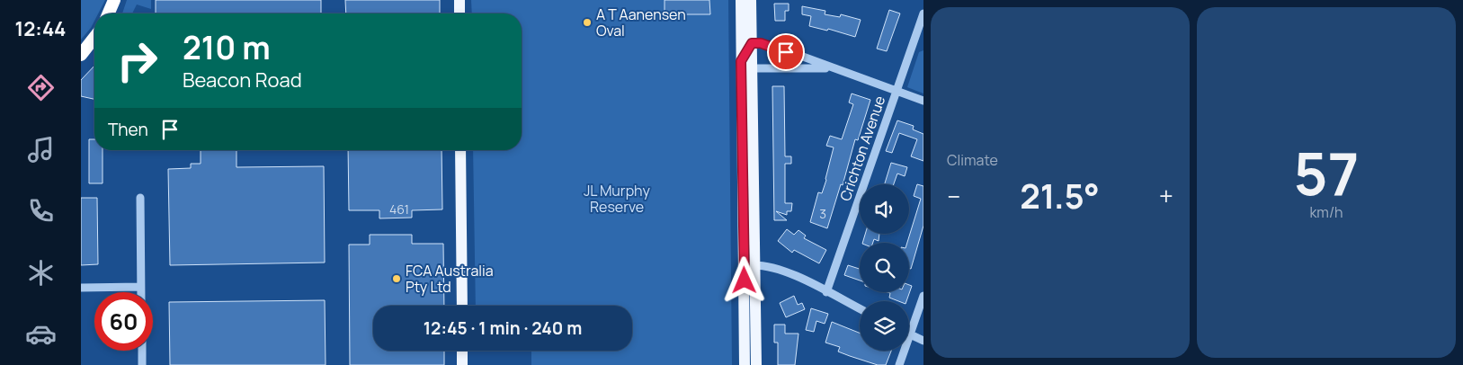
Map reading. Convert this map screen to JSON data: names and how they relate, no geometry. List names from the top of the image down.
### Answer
{
  "streets": {
    "street": ["Crichton Avenue"]
  },
  "parks": ["JL Murphy Reserve"],
  "places": ["A T Aanensen Oval", "FCA Australia Pty Ltd"],
  "house_numbers": ["461", "3"],
  "page": {
    "tabs": "12:44",
    "tile": [
      "Climate",
      ["57", "km/h"]
    ],
    "turn": ["210 m", "Beacon Road"],
    "then": "Then",
    "heat": ["−", "21.5°", "+"],
    "limit": "60",
    "trip": "12:45 · 1 min · 240 m"
  }
}
